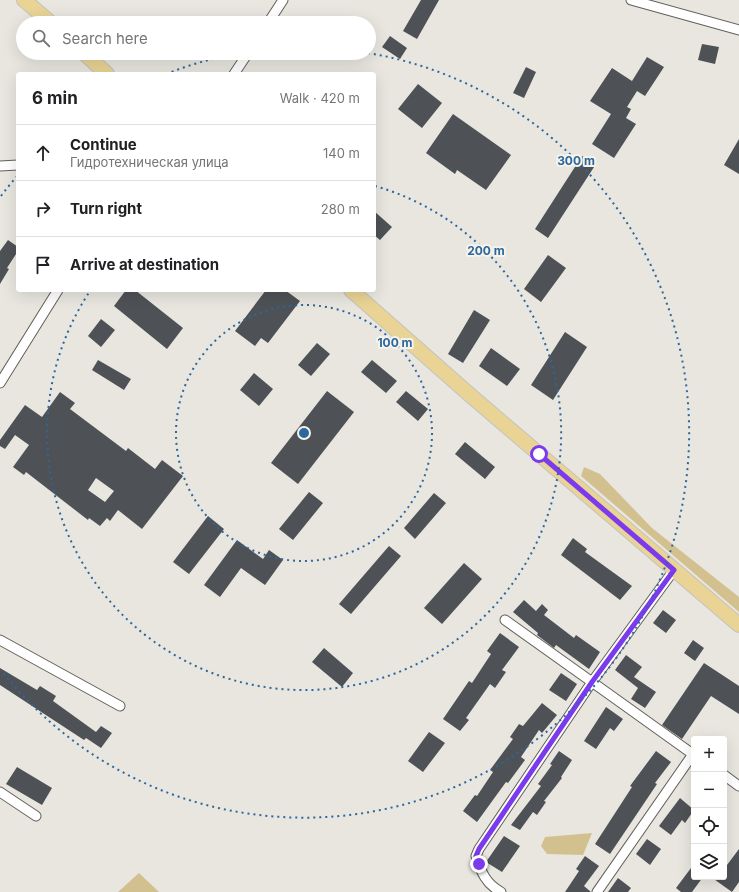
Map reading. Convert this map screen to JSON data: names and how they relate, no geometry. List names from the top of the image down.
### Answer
{
  "page": {
    "search": "Search here",
    "heading": ["6 min", "Walk · 420 m"],
    "list": [
      ["Continue", "Гидротехническая улица", "140 m"],
      ["Turn right", "280 m"],
      "Arrive at destination"
    ],
    "map_buttons": ["+", "−"]
  },
  "rings": ["300 m", "200 m", "100 m"]
}
